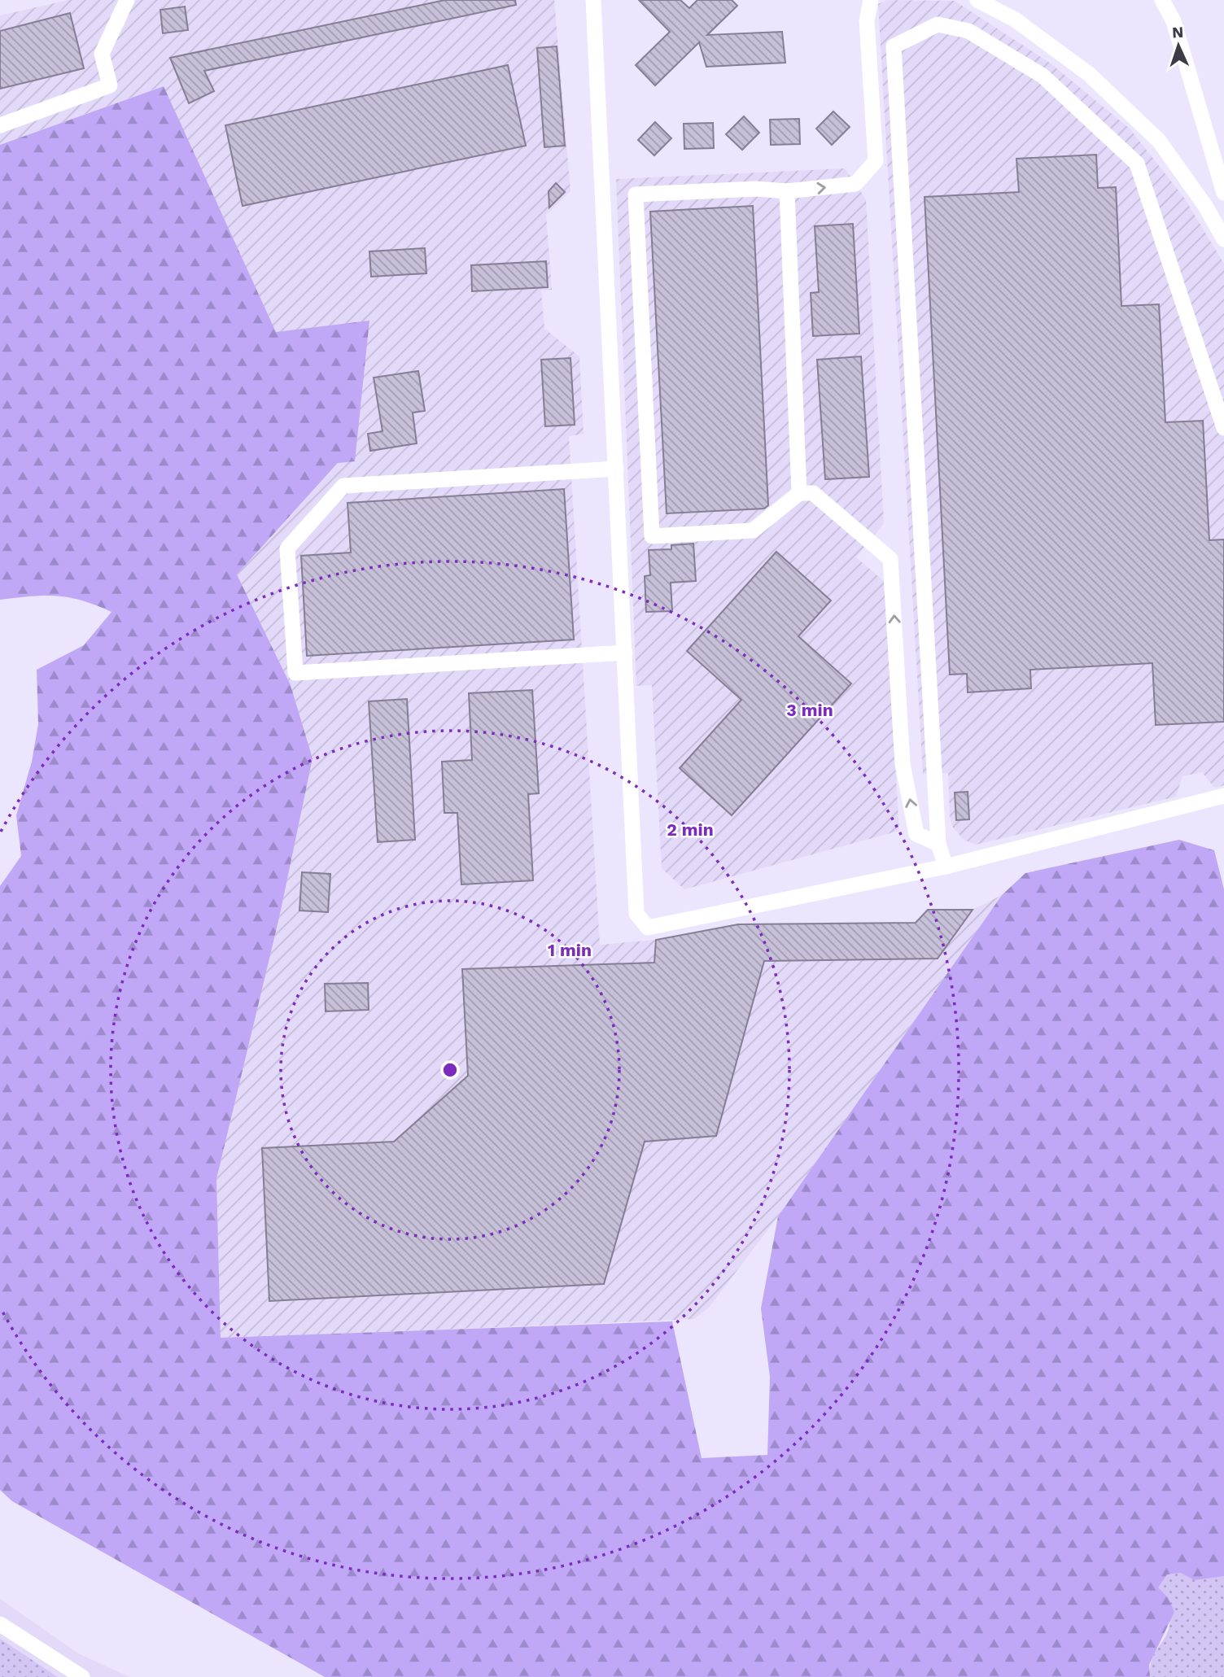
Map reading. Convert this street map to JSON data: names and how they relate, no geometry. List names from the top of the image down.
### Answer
{
  "north": "top",
  "rings": ["3 min", "2 min", "1 min"]
}
